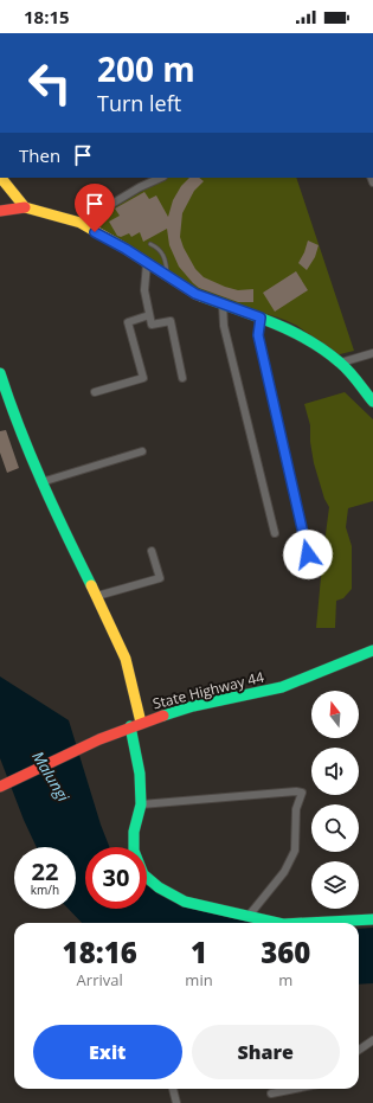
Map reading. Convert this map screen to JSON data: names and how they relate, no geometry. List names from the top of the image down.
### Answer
{
  "streets": {
    "street": ["State Highway 44"]
  },
  "water": ["Malungi"],
  "north": "top",
  "page": {
    "status": "18:15",
    "turn": ["200 m", "Turn left"],
    "then": "Then",
    "speed": "22 km/h",
    "limit": "30",
    "eta": [
      "18:16",
      "Arrival",
      "1",
      "min",
      "360",
      "m"
    ],
    "buttons": ["Exit", "Share"]
  }
}
